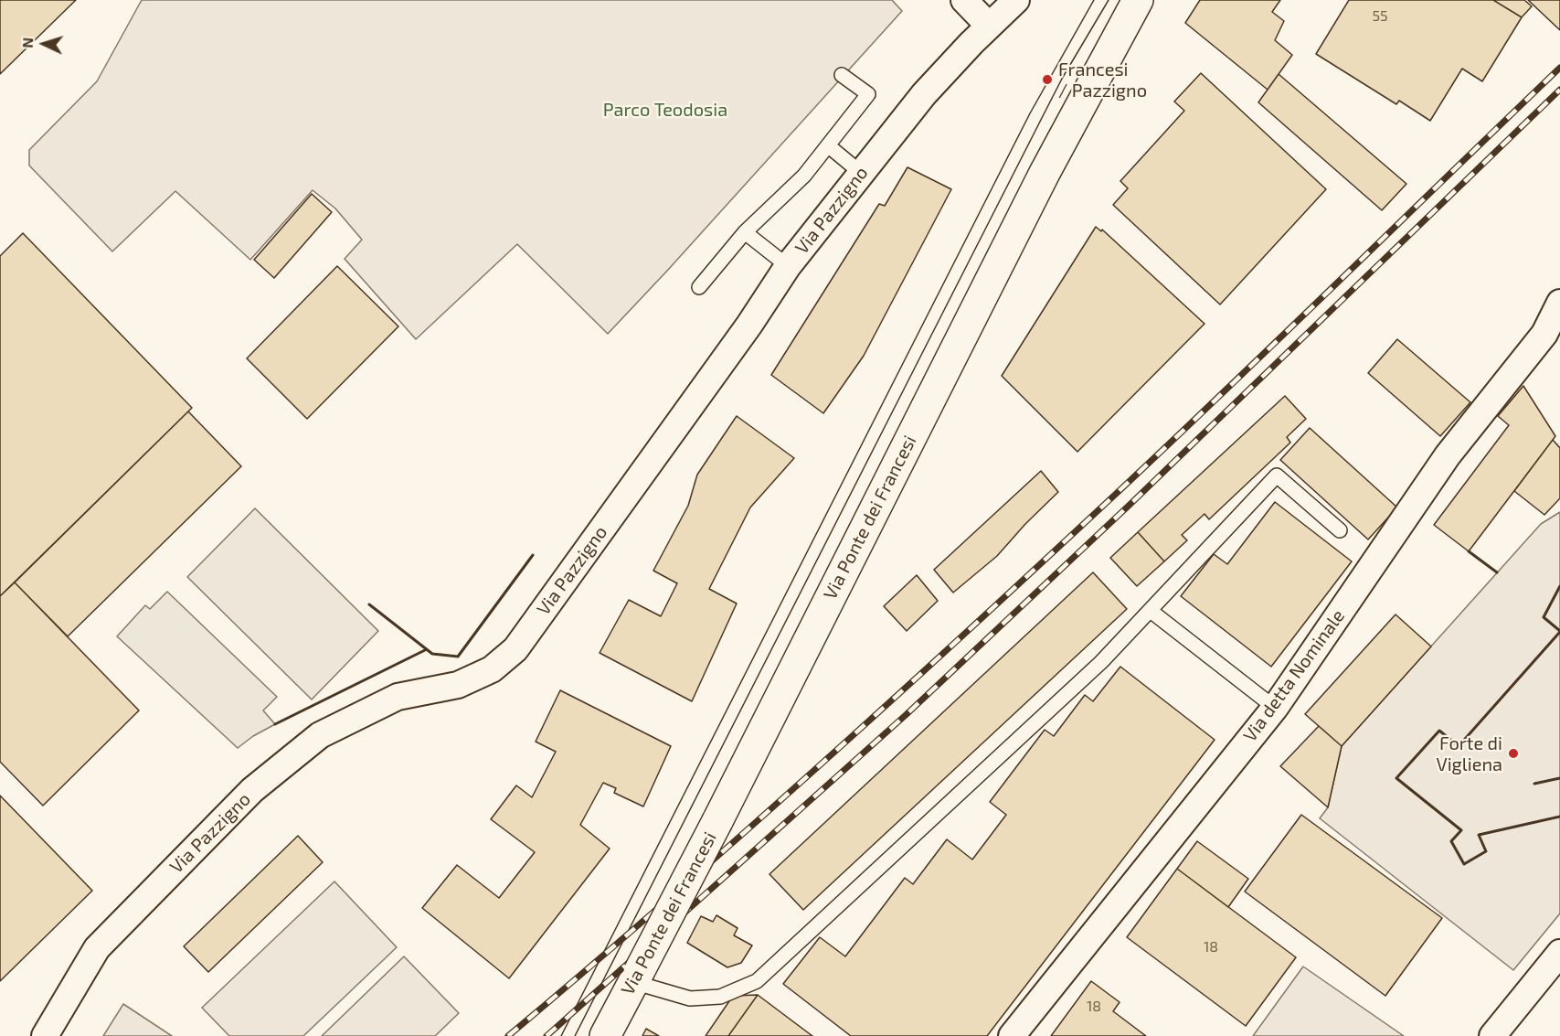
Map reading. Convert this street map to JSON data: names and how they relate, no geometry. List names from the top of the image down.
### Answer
{
  "streets": {
    "main road": ["Via Ponte dei Francesi"],
    "street": ["Via Pazzigno", "Via detta Nominale"]
  },
  "parks": ["Parco Teodosia"],
  "places": ["Francesi / Pazzigno", "Forte di Vigliena"],
  "house_numbers": ["55", "18", "18"],
  "north": "left"
}
